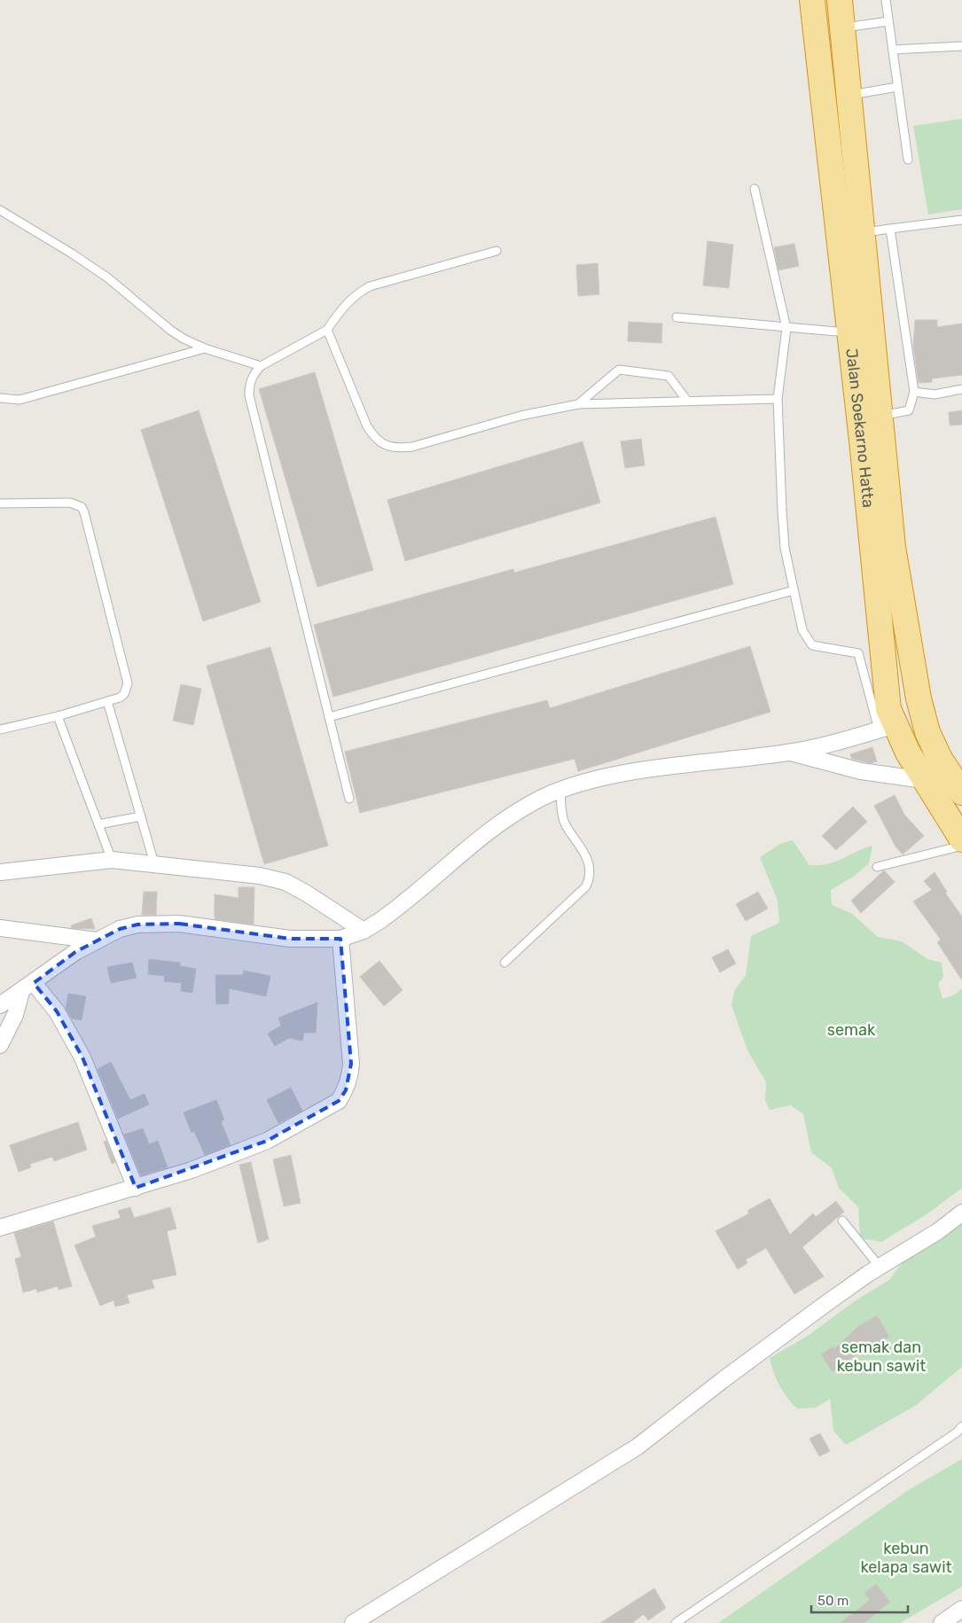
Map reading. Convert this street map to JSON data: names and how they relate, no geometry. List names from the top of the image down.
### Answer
{
  "streets": {
    "highway": ["Jalan Soekarno Hatta"]
  },
  "parks": ["semak", "semak dan kebun sawit", "kebun kelapa sawit"],
  "scale_bar": "50 m"
}
